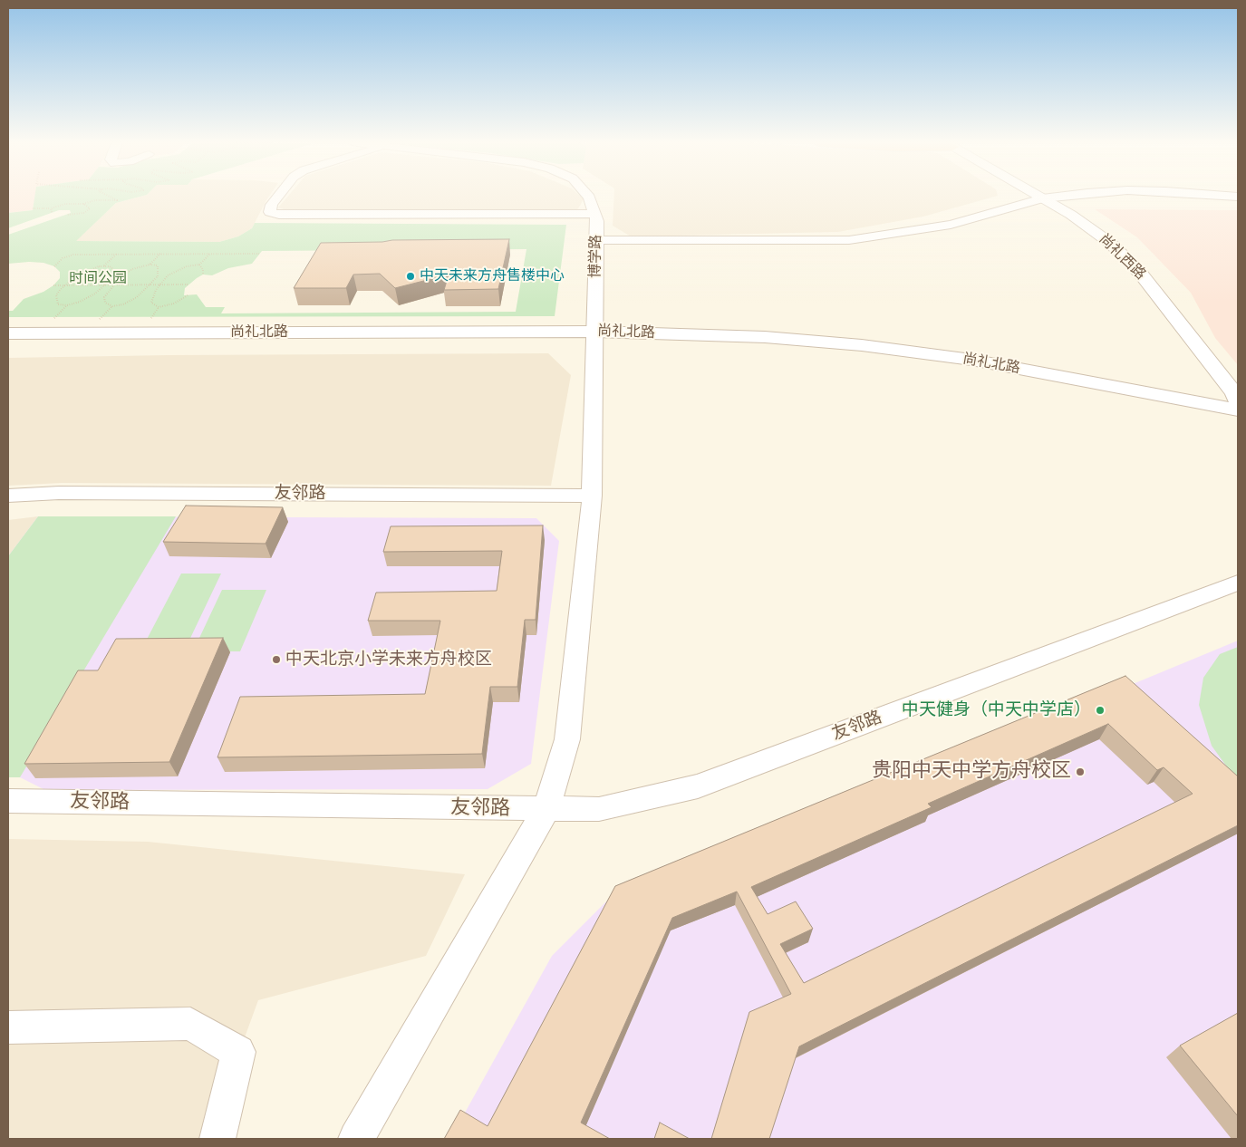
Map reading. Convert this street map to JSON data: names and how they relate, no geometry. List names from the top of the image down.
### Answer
{
  "streets": {
    "street": [
      "博学路",
      "尚礼西路",
      "尚礼北路",
      "友邻路"
    ]
  },
  "crossings": [
    ["博学路", "尚礼北路"],
    ["尚礼西路", "尚礼北路"]
  ],
  "parks": ["时间公园"],
  "places": [
    "中天未来方舟售楼中心",
    "中天北京小学未来方舟校区",
    "中天健身（中天中学店）",
    "贵阳中天中学方舟校区"
  ]
}
